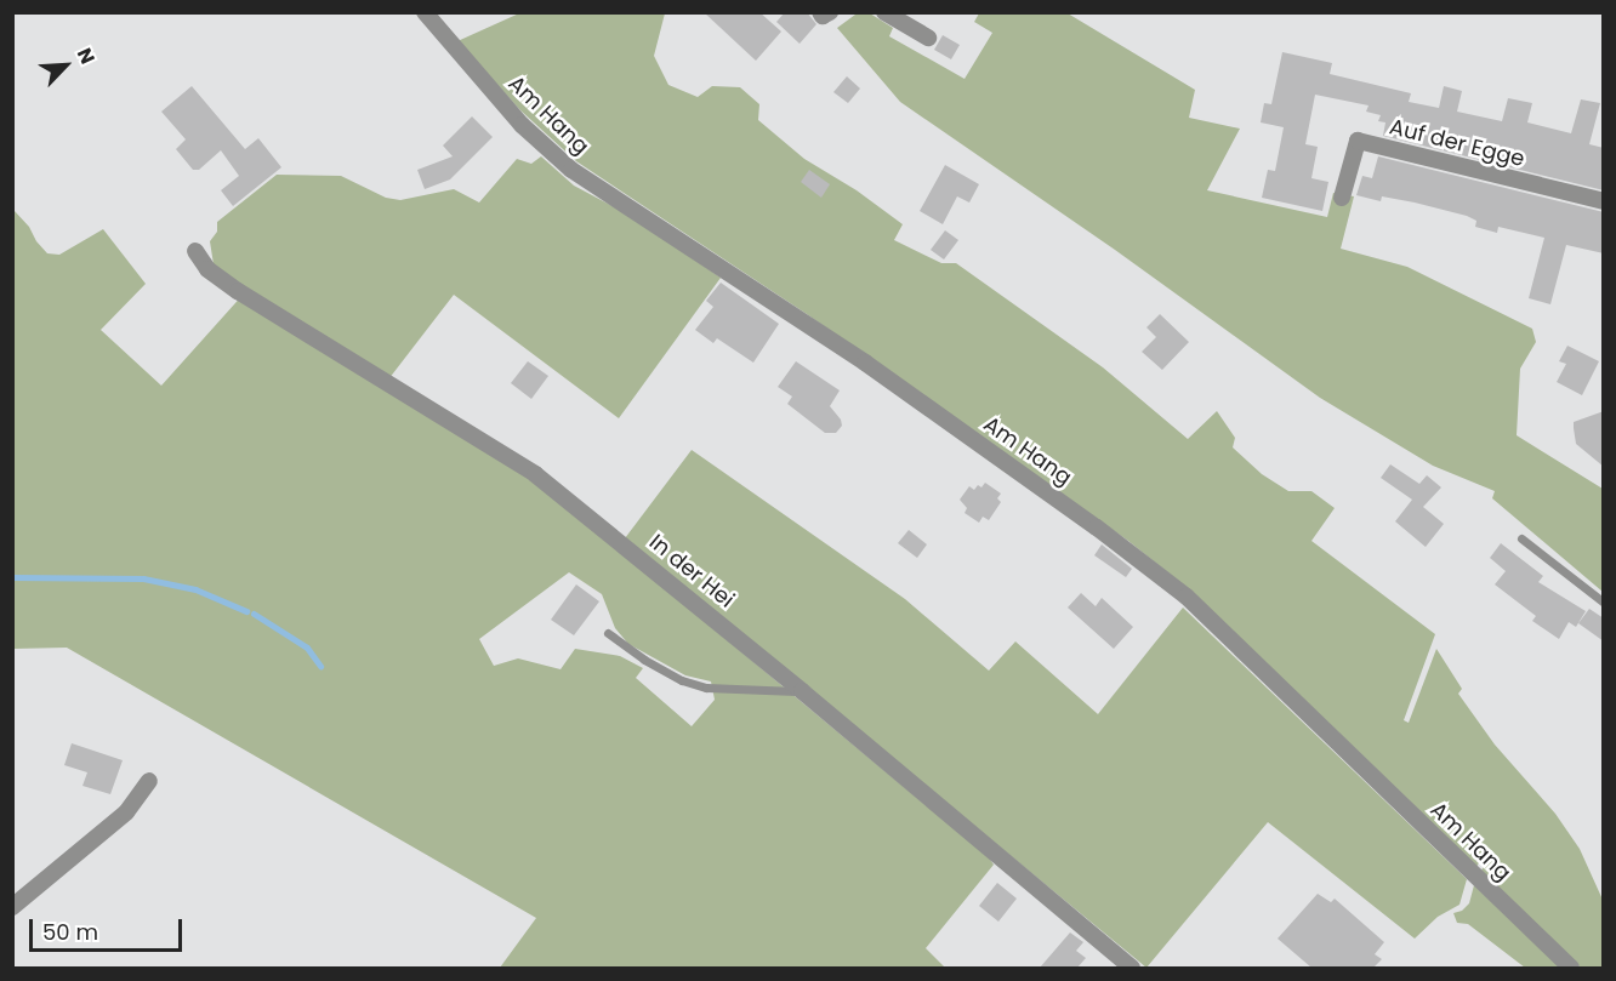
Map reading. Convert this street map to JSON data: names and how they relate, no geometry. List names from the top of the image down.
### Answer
{
  "streets": {
    "street": ["Am Hang", "Auf der Egge", "In der Hei"]
  },
  "scale_bar": "50 m",
  "north": "top right"
}
